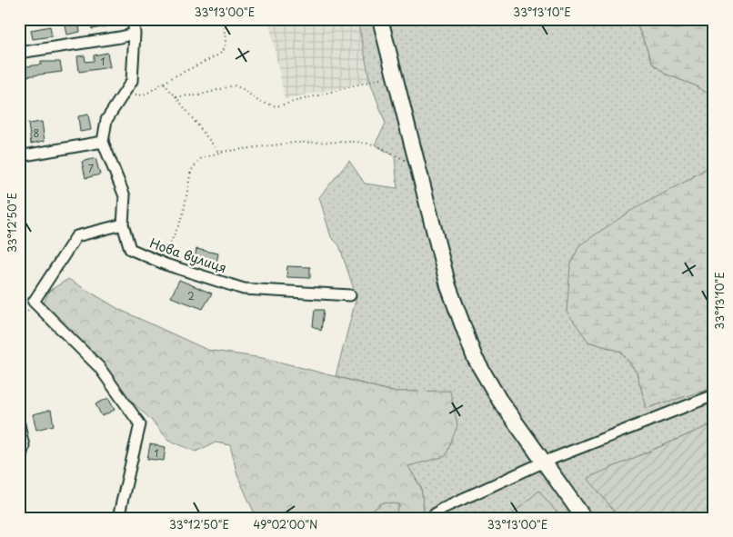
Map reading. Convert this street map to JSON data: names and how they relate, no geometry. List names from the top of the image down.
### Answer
{
  "streets": {
    "street": ["Нова вулиця"]
  },
  "house_numbers": [
    "1",
    "8",
    "7",
    "2",
    "1"
  ],
  "coordinates": [
    "33°13'00\"E",
    "33°13'10\"E",
    "33°12'50\"E",
    "49°02'00\"N"
  ]
}
